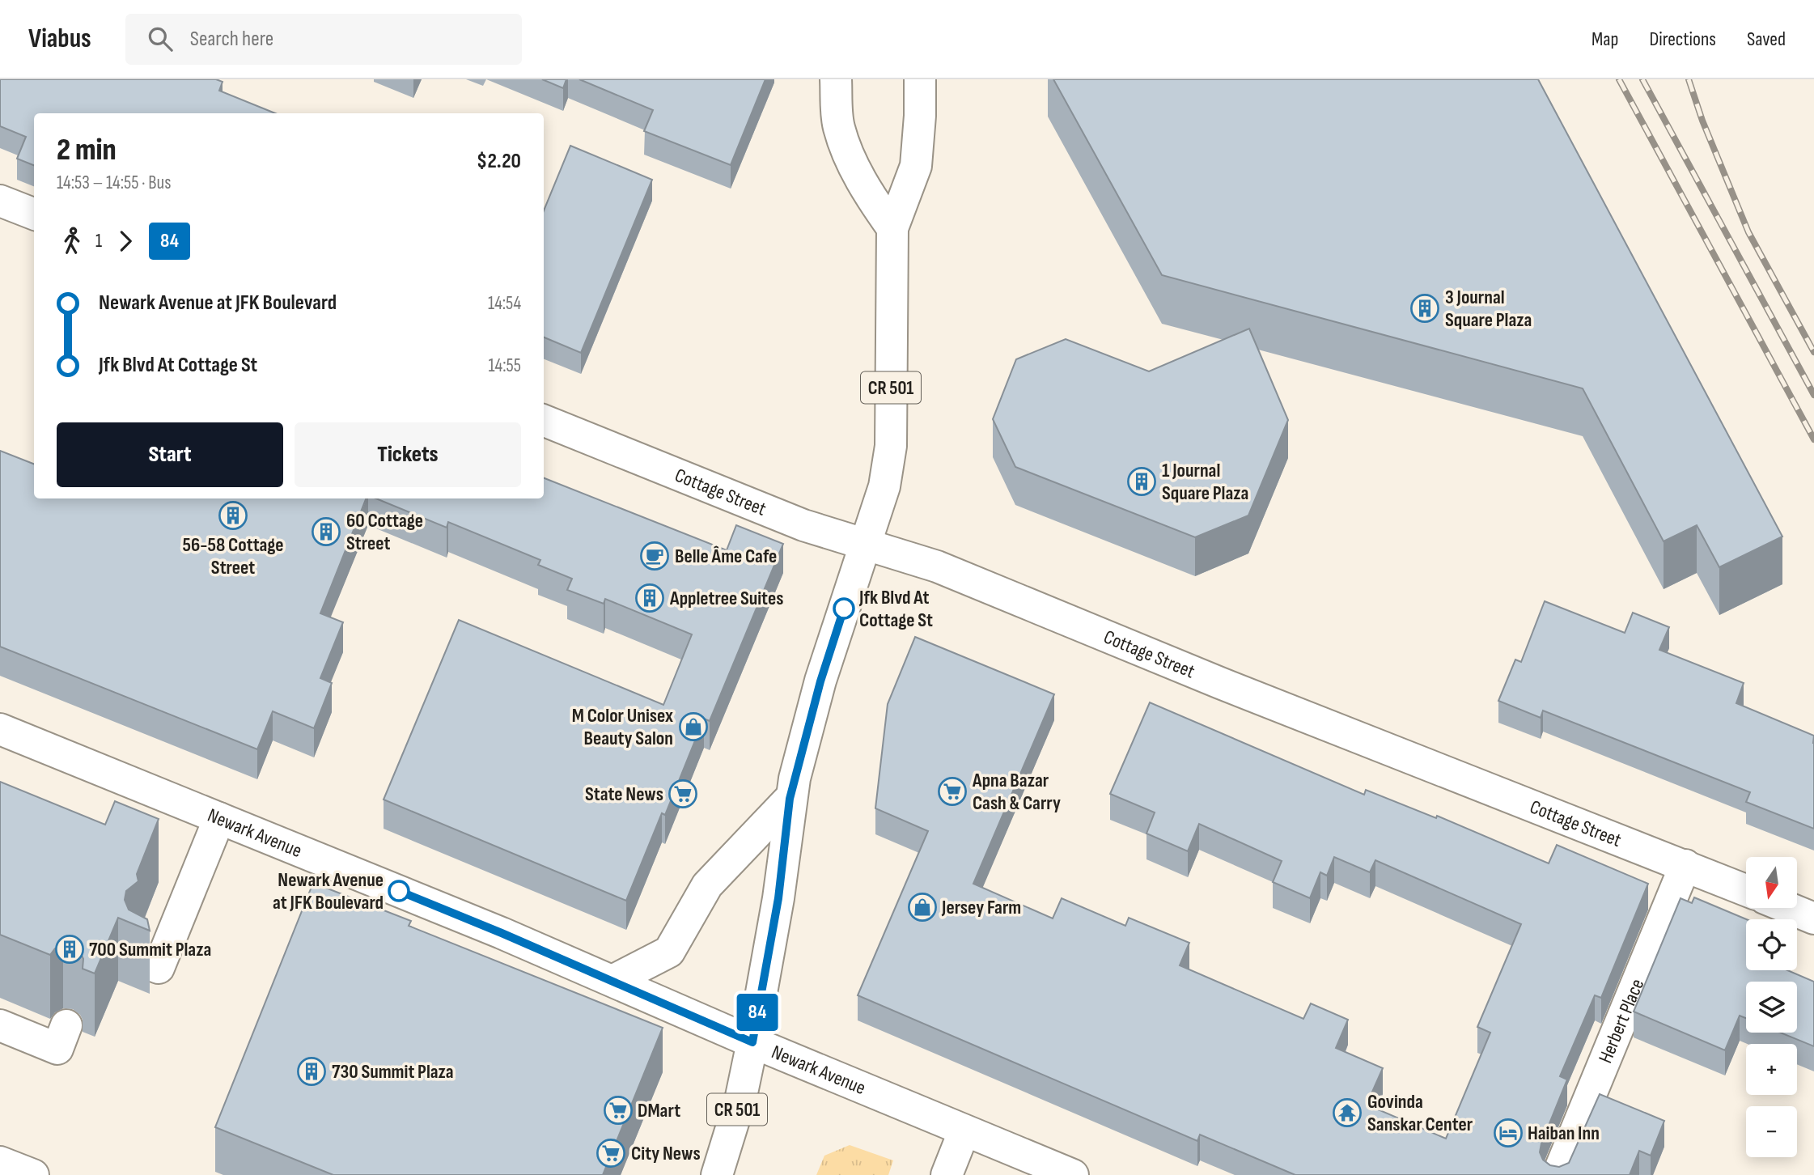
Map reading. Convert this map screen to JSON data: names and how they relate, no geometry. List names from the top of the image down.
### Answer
{
  "streets": {
    "main road": [
      "CR 501",
      "Cottage Street",
      "Newark Avenue",
      "Herbert Place"
    ]
  },
  "crossings": [
    ["CR 501", "Cottage Street"],
    ["CR 501", "Newark Avenue"],
    ["Cottage Street", "Herbert Place"]
  ],
  "places": {
    "building": [
      "3 Journal Square Plaza",
      "1 Journal Square Plaza",
      "56-58 Cottage Street",
      "60 Cottage Street",
      "Appletree Suites",
      "700 Summit Plaza",
      "730 Summit Plaza"
    ],
    "cafe": ["Belle Âme Cafe"],
    "other": ["Jfk Blvd At Cottage St", "Newark Avenue at JFK Boulevard"],
    "shop": ["M Color Unisex Beauty Salon", "Jersey Farm"],
    "supermarket": [
      "Apna Bazar Cash & Carry",
      "State News",
      "DMart",
      "City News"
    ],
    "temple": ["Govinda Sanskar Center"],
    "hotel": ["Haiban Inn"]
  },
  "lines": ["bus line 84"],
  "north": "bottom",
  "page": {
    "header": "Viabus",
    "search": "Search here",
    "nav": ["Map", "Directions", "Saved"],
    "on_map": "84",
    "heading": ["2 min", "14:53 – 14:55 · Bus", "$2.20"],
    "legs": ["1", "84"],
    "list": [
      {
        "name": "Newark Avenue at JFK Boulevard",
        "value": "14:54"
      },
      {
        "name": "Jfk Blvd At Cottage St",
        "value": "14:55"
      }
    ],
    "buttons": ["Start", "Tickets"],
    "map_buttons": ["+", "−"]
  }
}
